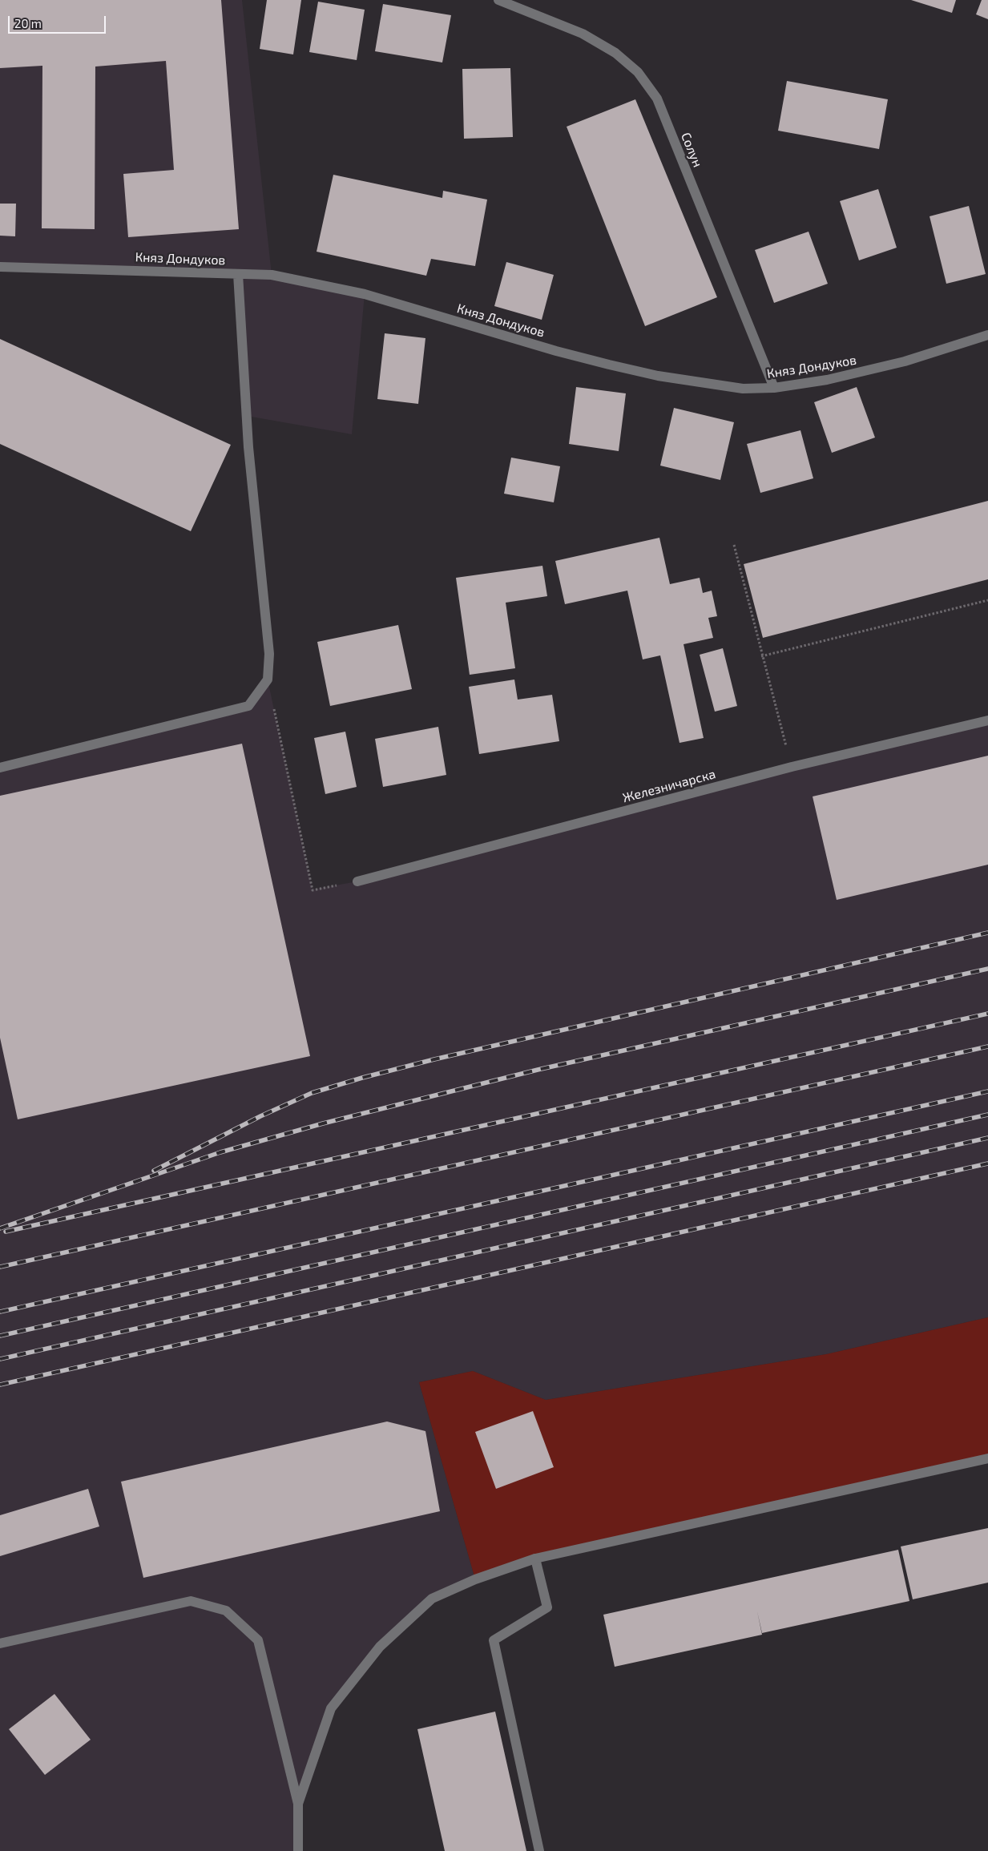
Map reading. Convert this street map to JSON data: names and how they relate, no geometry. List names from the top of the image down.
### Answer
{
  "streets": {
    "street": ["Солун", "Княз Дондуков", "Железничарска"]
  },
  "crossings": [
    ["Солун", "Княз Дондуков"]
  ],
  "scale_bar": "20 m"
}
